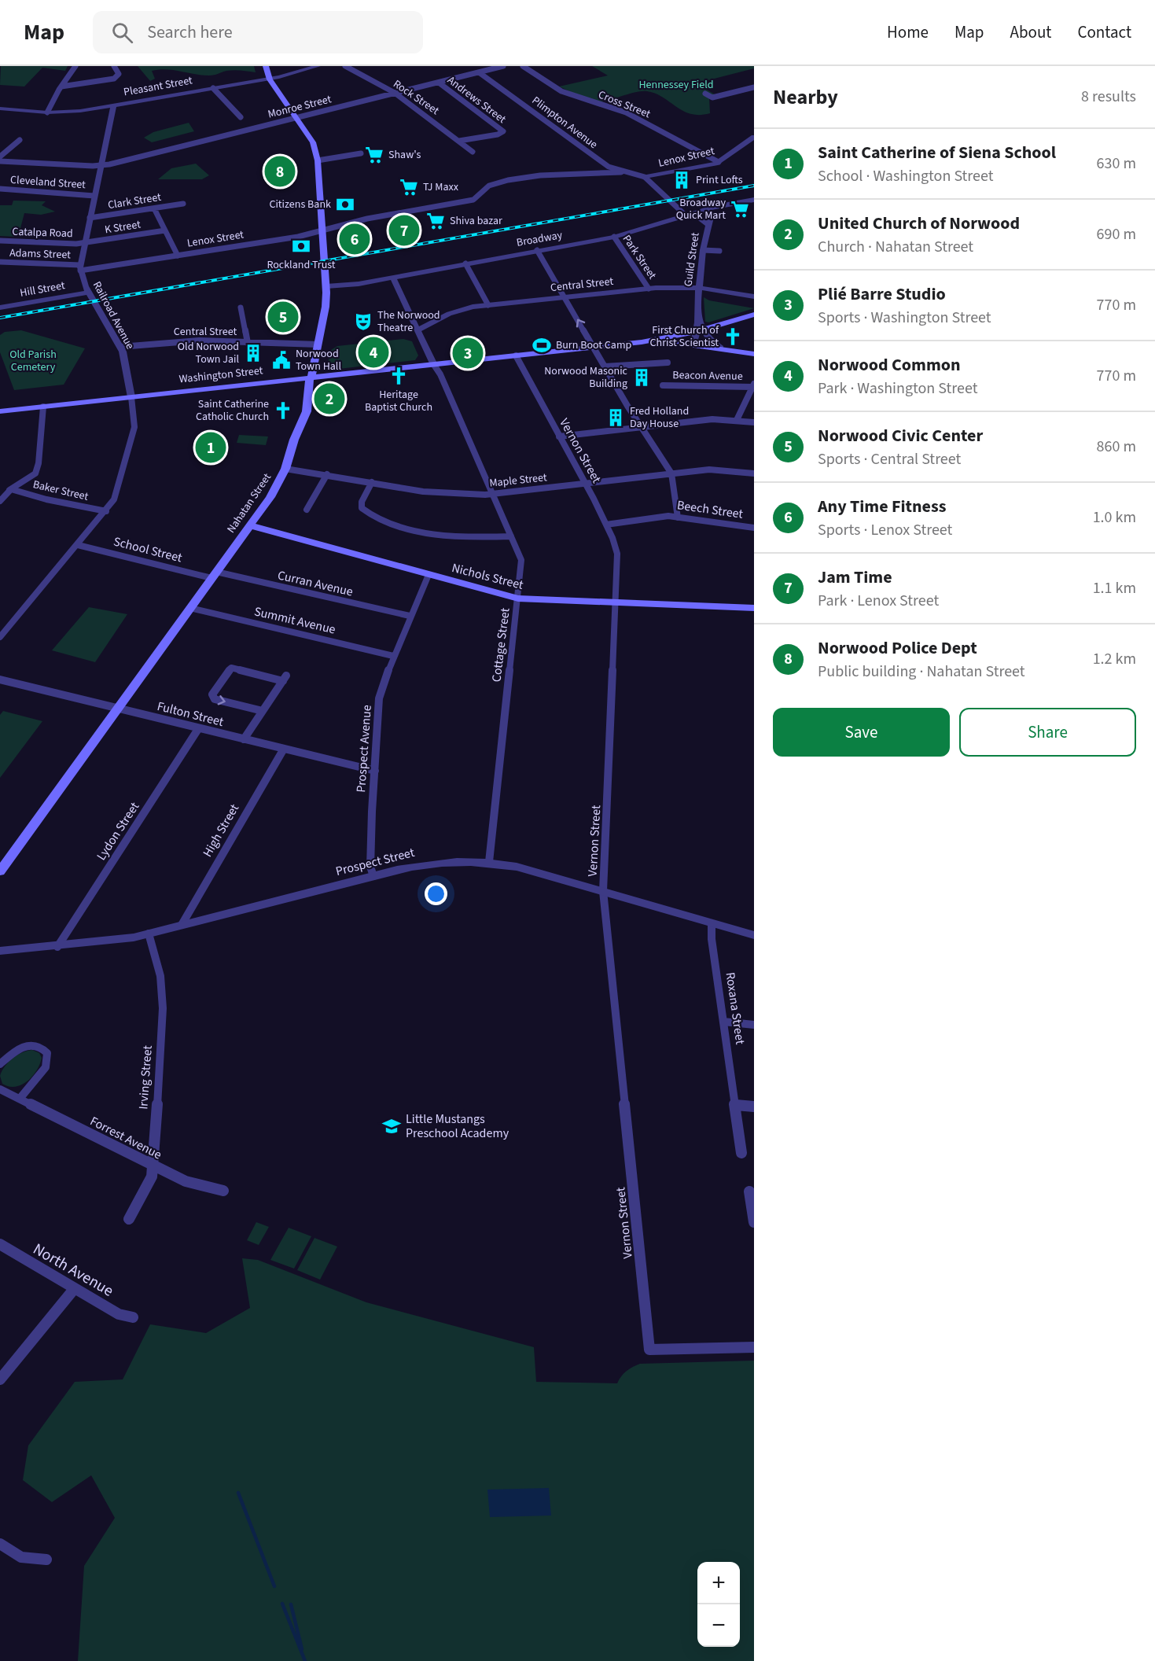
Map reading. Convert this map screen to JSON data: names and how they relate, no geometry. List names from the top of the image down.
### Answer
{
  "streets": {
    "main road": ["Washington Street", "Nahatan Street", "Nichols Street"],
    "street": [
      "Pleasant Street",
      "Rock Street",
      "Andrews Street",
      "Cross Street",
      "Monroe Street",
      "Plimpton Avenue",
      "Lenox Street",
      "Cleveland Street",
      "Clark Street",
      "K Street",
      "Catalpa Road",
      "Broadway",
      "Adams Street",
      "Park Street",
      "Guild Street",
      "Central Street",
      "Hill Street",
      "Railroad Avenue",
      "Beacon Avenue",
      "Vernon Street",
      "Maple Street",
      "Baker Street",
      "Beech Street",
      "School Street",
      "Curran Avenue",
      "Summit Avenue",
      "Cottage Street",
      "Fulton Street",
      "Prospect Avenue",
      "High Street",
      "Lydon Street",
      "Prospect Street",
      "Roxana Street",
      "Irving Street",
      "Forrest Avenue",
      "North Avenue"
    ]
  },
  "crossings": [
    ["Pleasant Street", "Railroad Avenue"],
    ["Pleasant Street", "Nahatan Street"],
    ["Rock Street", "Andrews Street"],
    ["Rock Street", "Monroe Street"],
    ["Andrews Street", "Monroe Street"],
    ["Cross Street", "Lenox Street"],
    ["Monroe Street", "Plimpton Avenue"],
    ["Monroe Street", "Railroad Avenue"],
    ["Monroe Street", "Nahatan Street"],
    ["Plimpton Avenue", "Lenox Street"],
    ["Plimpton Avenue", "Guild Street"],
    ["Lenox Street", "Adams Street"],
    ["Lenox Street", "Guild Street"],
    ["Lenox Street", "Railroad Avenue"],
    ["Lenox Street", "Nahatan Street"],
    ["Cleveland Street", "Railroad Avenue"],
    ["Clark Street", "Railroad Avenue"],
    ["K Street", "Catalpa Road"],
    ["K Street", "Railroad Avenue"],
    ["Catalpa Road", "Railroad Avenue"],
    ["Broadway", "Park Street"],
    ["Broadway", "Guild Street"],
    ["Broadway", "Nahatan Street"],
    ["Adams Street", "Railroad Avenue"],
    ["Park Street", "Central Street"],
    ["Guild Street", "Central Street"],
    ["Guild Street", "Washington Street"],
    ["Central Street", "Railroad Avenue"],
    ["Central Street", "Nahatan Street"],
    ["Hill Street", "Railroad Avenue"],
    ["Railroad Avenue", "Washington Street"],
    ["Railroad Avenue", "Baker Street"],
    ["Railroad Avenue", "School Street"],
    ["Washington Street", "Vernon Street"],
    ["Washington Street", "Nahatan Street"],
    ["Washington Street", "Cottage Street"],
    ["Vernon Street", "Maple Street"],
    ["Vernon Street", "Beech Street"],
    ["Vernon Street", "Nichols Street"],
    ["Vernon Street", "Prospect Street"],
    ["Maple Street", "Nahatan Street"],
    ["Maple Street", "Cottage Street"],
    ["Nahatan Street", "School Street"],
    ["Nahatan Street", "Nichols Street"],
    ["Nahatan Street", "Curran Avenue"],
    ["Nahatan Street", "Summit Avenue"],
    ["Nahatan Street", "Fulton Street"],
    ["School Street", "Curran Avenue"],
    ["Nichols Street", "Cottage Street"],
    ["Nichols Street", "Prospect Avenue"],
    ["Curran Avenue", "Prospect Avenue"],
    ["Summit Avenue", "Prospect Avenue"],
    ["Cottage Street", "Prospect Street"],
    ["Fulton Street", "Prospect Avenue"],
    ["Fulton Street", "High Street"],
    ["Fulton Street", "Lydon Street"],
    ["Prospect Avenue", "Prospect Street"],
    ["High Street", "Prospect Street"],
    ["Lydon Street", "Prospect Street"],
    ["Prospect Street", "Roxana Street"],
    ["Prospect Street", "Irving Street"],
    ["Irving Street", "Forrest Avenue"]
  ],
  "parks": ["Hennessey Field", "Old Parish Cemetery"],
  "places": {
    "supermarket": [
      "Shaw's",
      "TJ Maxx",
      "Broadway Quick Mart",
      "Shiva bazar"
    ],
    "building": [
      "Print Lofts",
      "Old Norwood Town Jail",
      "Norwood Masonic Building",
      "Fred Holland Day House"
    ],
    "bank": ["Citizens Bank", "Rockland Trust"],
    "theatre": ["The Norwood Theatre"],
    "church": ["First Church of Christ Scientist", "Heritage Baptist Church", "Saint Catherine Catholic Church"],
    "sports": ["Burn Boot Camp"],
    "public building": ["Norwood Town Hall"],
    "school or university": ["Little Mustangs Preschool Academy"]
  },
  "page": {
    "header": "Map",
    "search": "Search here",
    "nav": [
      "Home",
      "Map",
      "About",
      "Contact"
    ],
    "heading": ["Nearby", "8 results"],
    "list": [
      {
        "mark": "1",
        "name": "Saint Catherine of Siena School",
        "note": "School · Washington Street",
        "value": "630 m"
      },
      {
        "mark": "2",
        "name": "United Church of Norwood",
        "note": "Church · Nahatan Street",
        "value": "690 m"
      },
      {
        "mark": "3",
        "name": "Plié Barre Studio",
        "note": "Sports · Washington Street",
        "value": "770 m"
      },
      {
        "mark": "4",
        "name": "Norwood Common",
        "note": "Park · Washington Street",
        "value": "770 m"
      },
      {
        "mark": "5",
        "name": "Norwood Civic Center",
        "note": "Sports · Central Street",
        "value": "860 m"
      },
      {
        "mark": "6",
        "name": "Any Time Fitness",
        "note": "Sports · Lenox Street",
        "value": "1.0 km"
      },
      {
        "mark": "7",
        "name": "Jam Time",
        "note": "Park · Lenox Street",
        "value": "1.1 km"
      },
      {
        "mark": "8",
        "name": "Norwood Police Dept",
        "note": "Public building · Nahatan Street",
        "value": "1.2 km"
      }
    ],
    "pins": [
      "8",
      "7",
      "6",
      "5",
      "4",
      "3",
      "2",
      "1"
    ],
    "buttons": ["Save", "Share"],
    "map_buttons": ["+", "−"]
  }
}
